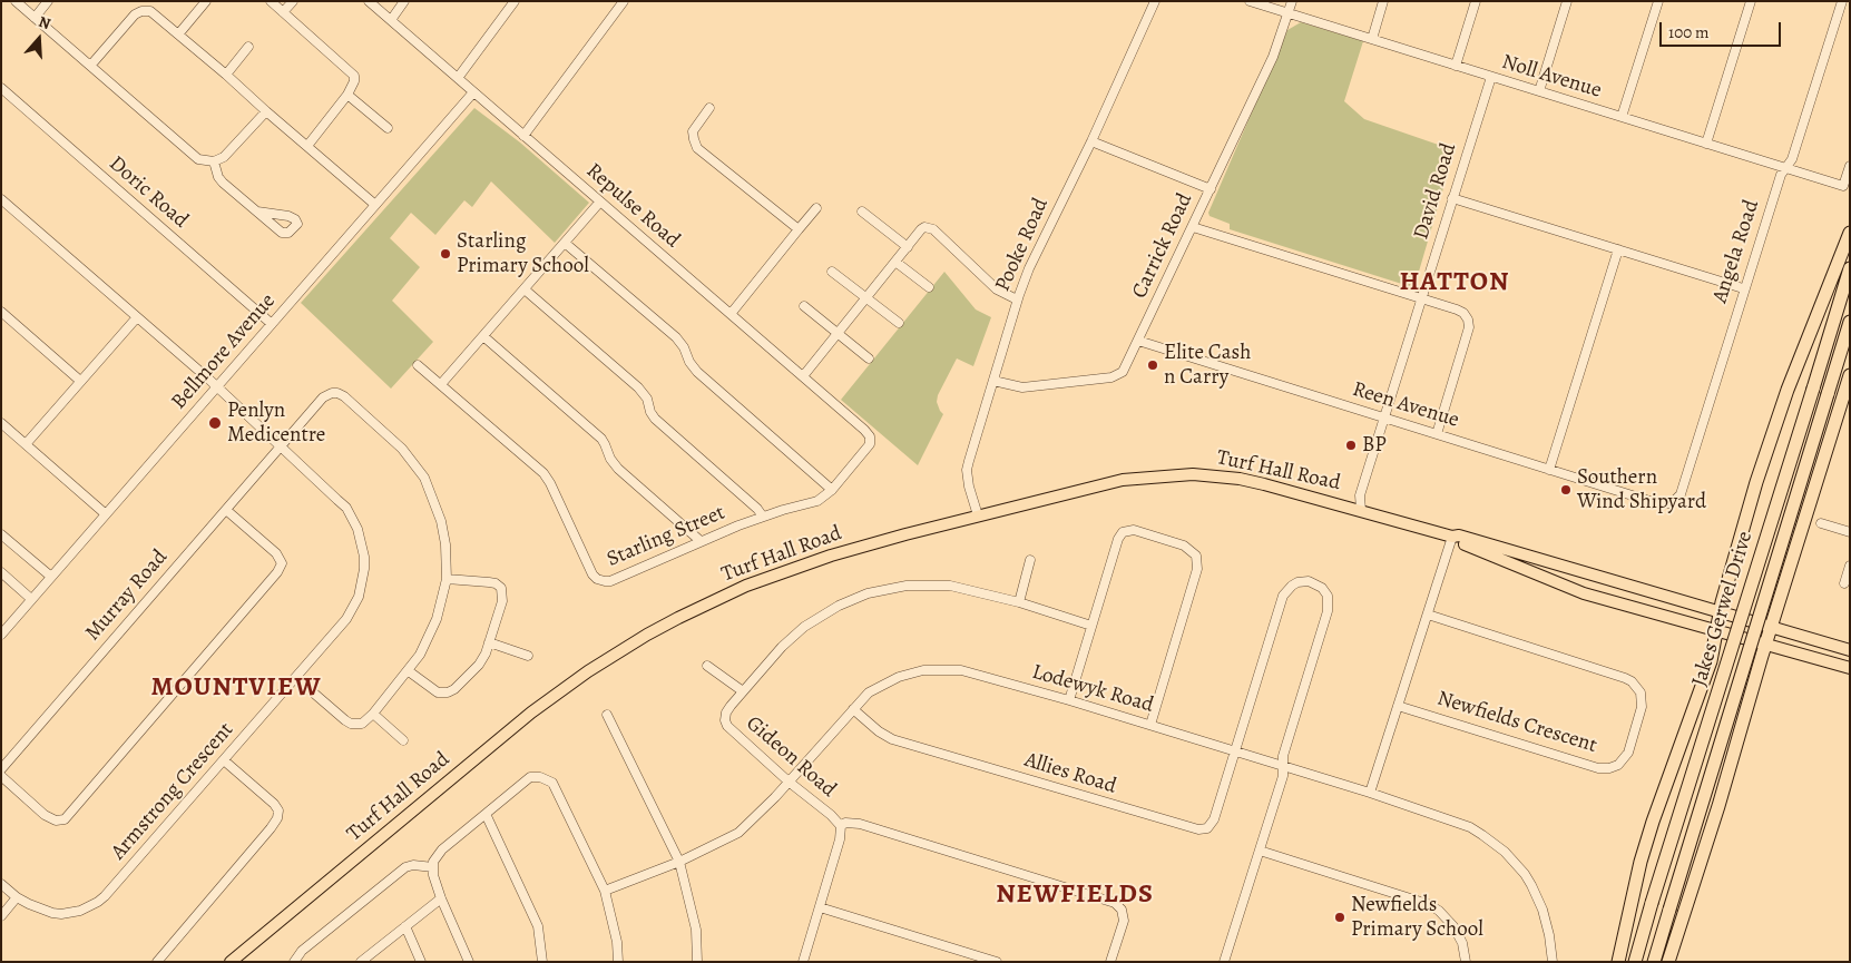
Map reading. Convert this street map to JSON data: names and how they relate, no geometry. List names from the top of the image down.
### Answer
{
  "streets": {
    "highway": ["Jakes Gerwel Drive"],
    "main road": ["Turf Hall Road"],
    "street": [
      "Noll Avenue",
      "David Road",
      "Doric Road",
      "Repulse Road",
      "Pooke Road",
      "Carrick Road",
      "Angela Road",
      "Bellmore Avenue",
      "Reen Avenue",
      "Starling Street",
      "Murray Road",
      "Lodewyk Road",
      "Newfields Crescent",
      "Gideon Road",
      "Allies Road",
      "Armstrong Crescent"
    ]
  },
  "crossings": [
    ["Noll Avenue", "David Road"],
    ["Noll Avenue", "Carrick Road"],
    ["Noll Avenue", "Angela Road"],
    ["David Road", "Reen Avenue"],
    ["David Road", "Turf Hall Road"],
    ["Doric Road", "Bellmore Avenue"],
    ["Repulse Road", "Bellmore Avenue"],
    ["Repulse Road", "Starling Street"],
    ["Pooke Road", "Carrick Road"],
    ["Pooke Road", "Turf Hall Road"],
    ["Carrick Road", "Reen Avenue"],
    ["Angela Road", "Reen Avenue"],
    ["Bellmore Avenue", "Armstrong Crescent"],
    ["Murray Road", "Armstrong Crescent"],
    ["Lodewyk Road", "Gideon Road"],
    ["Lodewyk Road", "Allies Road"]
  ],
  "districts": ["HATTON", "MOUNTVIEW", "NEWFIELDS"],
  "places": [
    "Starling Primary School",
    "Elite Cash n Carry",
    "Penlyn Medicentre",
    "BP",
    "Southern Wind Shipyard",
    "Newfields Primary School"
  ],
  "scale_bar": "100 m",
  "north": "top"
}
